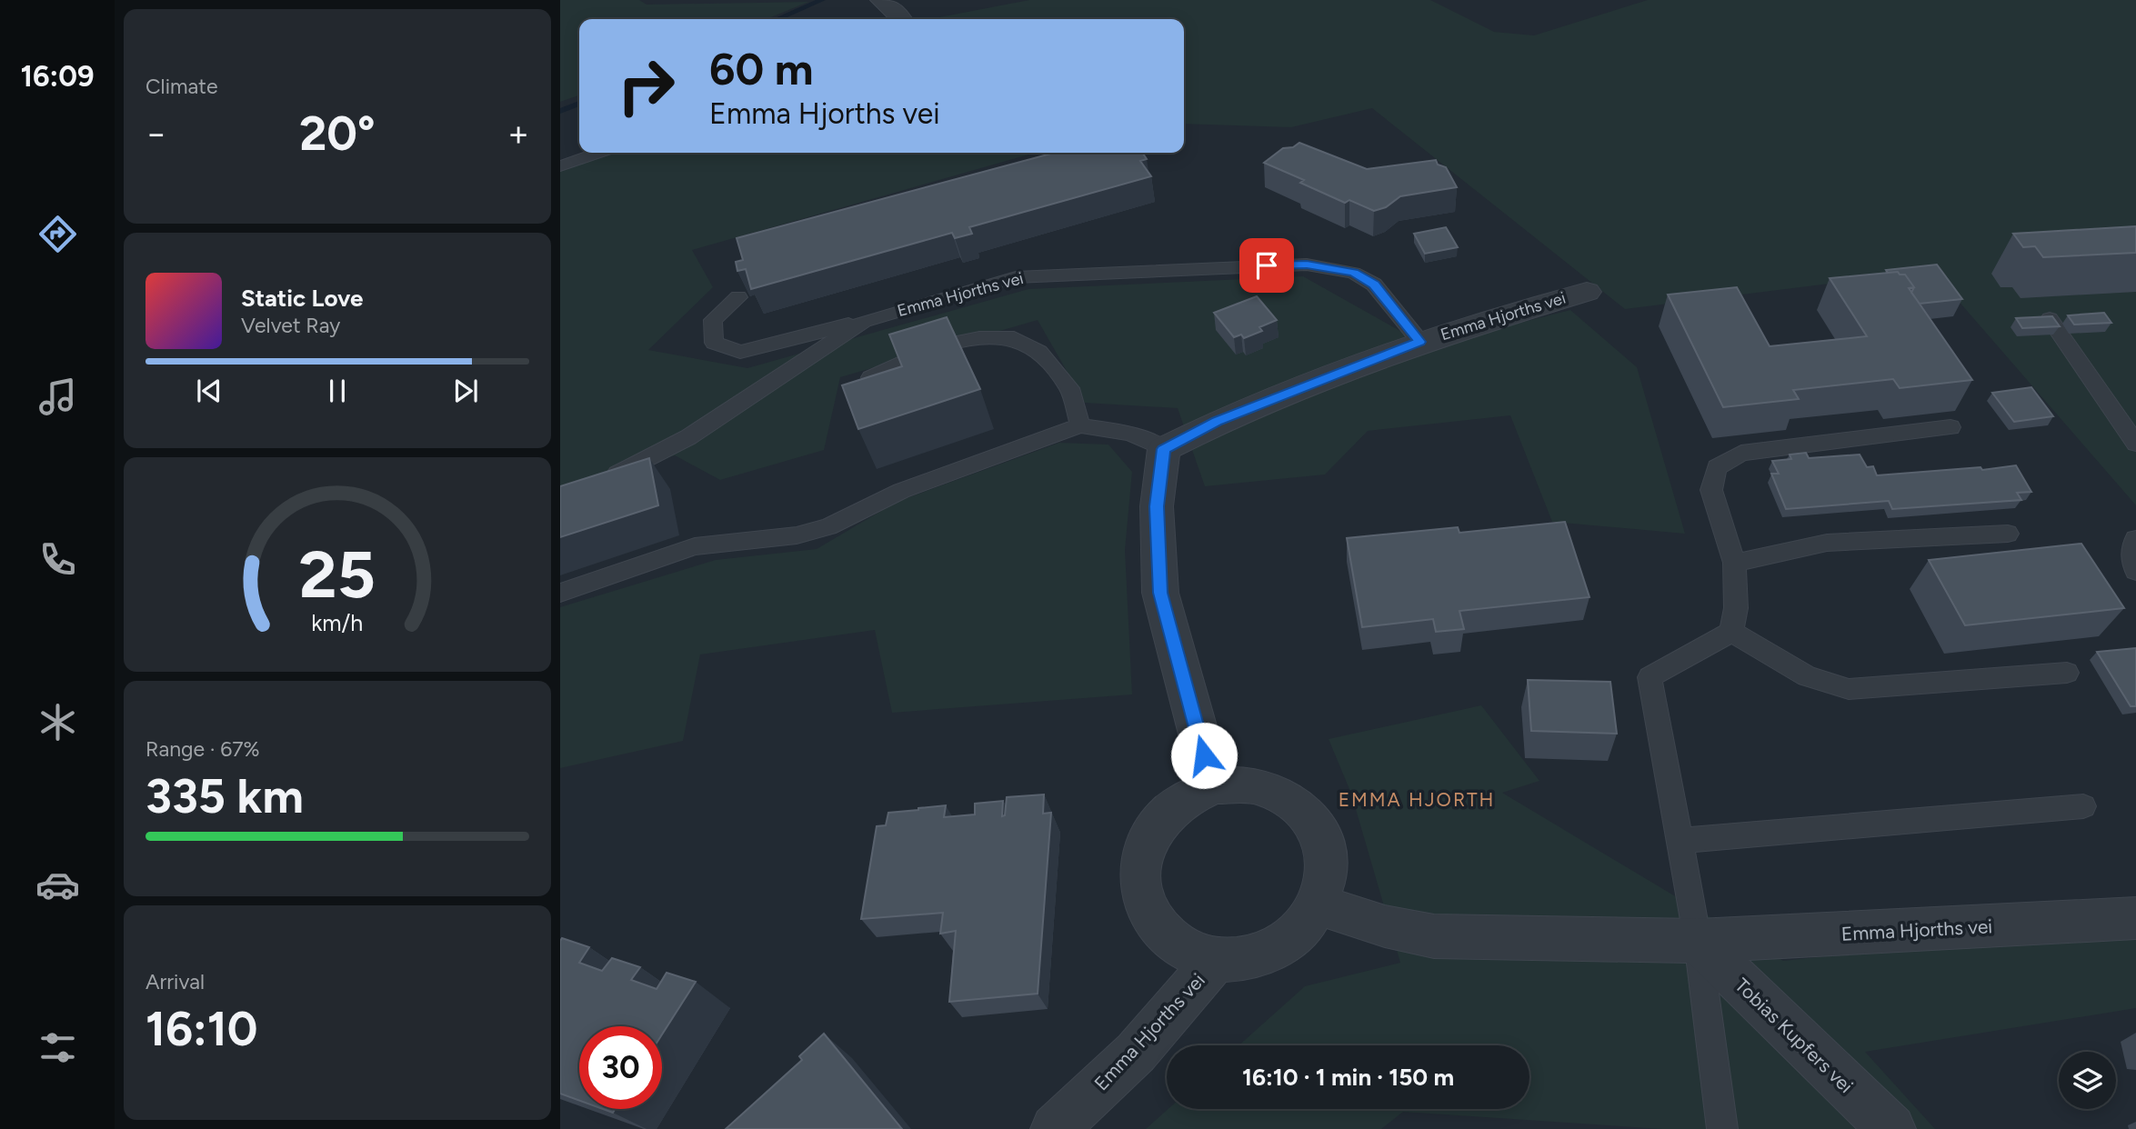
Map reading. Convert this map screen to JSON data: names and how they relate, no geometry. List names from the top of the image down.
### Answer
{
  "streets": {
    "street": ["Emma Hjorths vei", "Tobias Kupfers vei"]
  },
  "crossings": [
    ["Emma Hjorths vei", "Tobias Kupfers vei"]
  ],
  "districts": ["EMMA HJORTH"],
  "page": {
    "tabs": "16:09",
    "tile": [
      "Climate",
      ["Range · 67%", "335 km"],
      ["Arrival", "16:10"]
    ],
    "turn": ["60 m", "Emma Hjorths vei"],
    "heat": ["−", "20°", "+"],
    "song": ["Static Love", "Velvet Ray"],
    "limit": "30",
    "trip": "16:10 · 1 min · 150 m",
    "gauge": ["25", "km/h"]
  }
}
